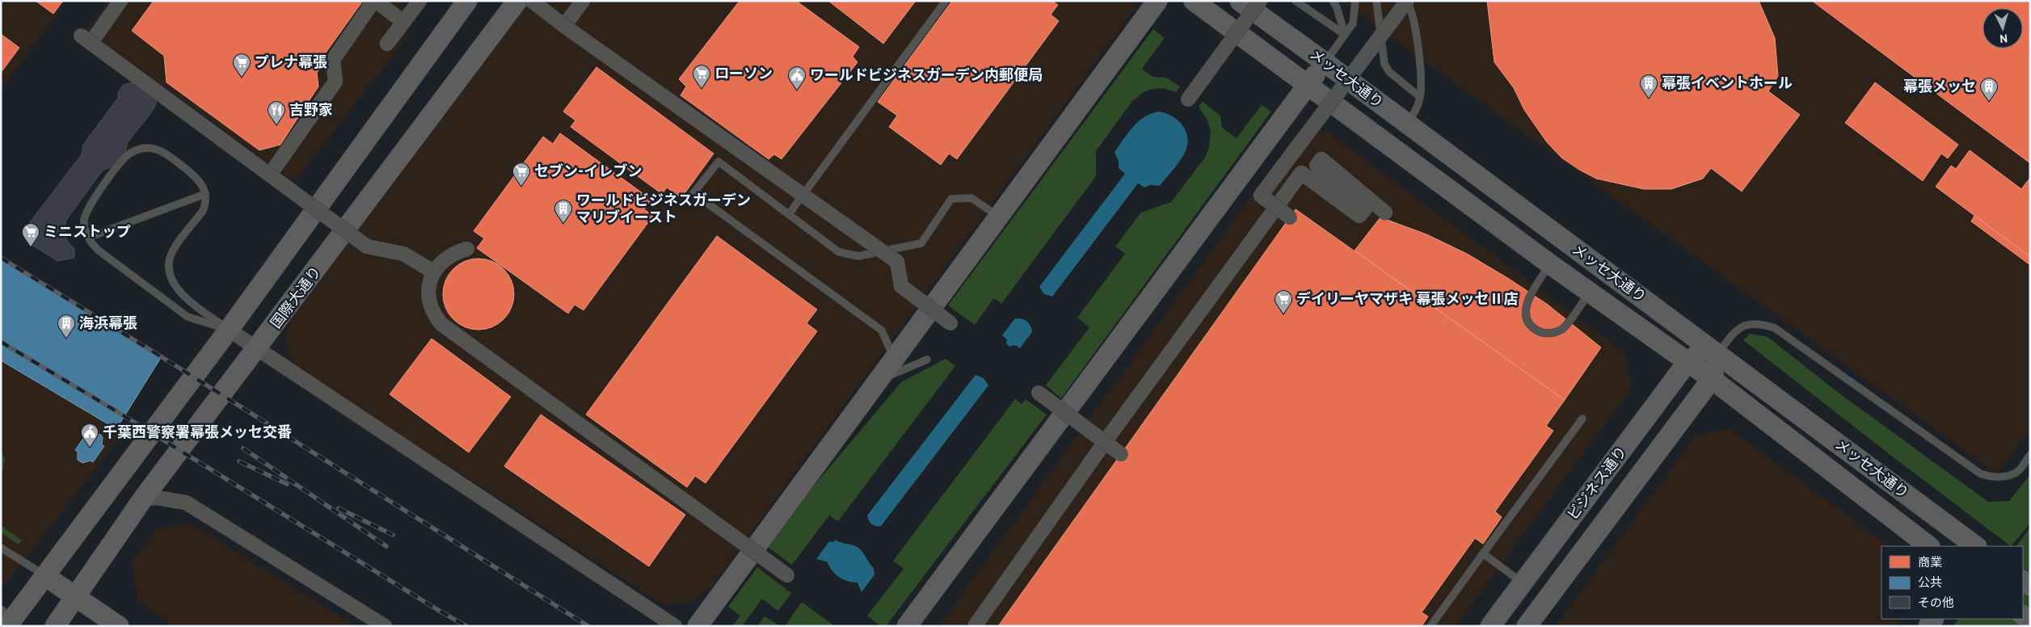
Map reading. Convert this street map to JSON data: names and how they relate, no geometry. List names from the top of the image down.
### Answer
{
  "streets": {
    "street": ["メッセ大通り", "国際大通り", "ビジネス通り"]
  },
  "crossings": [
    ["メッセ大通り", "ビジネス通り"]
  ],
  "places": {
    "supermarket": [
      "プレナ幕張",
      "ローソン",
      "セブン-イレブン",
      "ミニストップ",
      "デイリーヤマザキ 幕張メッセⅡ店"
    ],
    "public building": ["ワールドビジネスガーデン内郵便局", "千葉西警察署幕張メッセ交番"],
    "building": [
      "幕張イベントホール",
      "幕張メッセ",
      "ワールドビジネスガーデン マリブイースト",
      "海浜幕張"
    ],
    "restaurant": ["吉野家"]
  },
  "legend": ["商業", "公共", "その他"],
  "north": "bottom"
}
